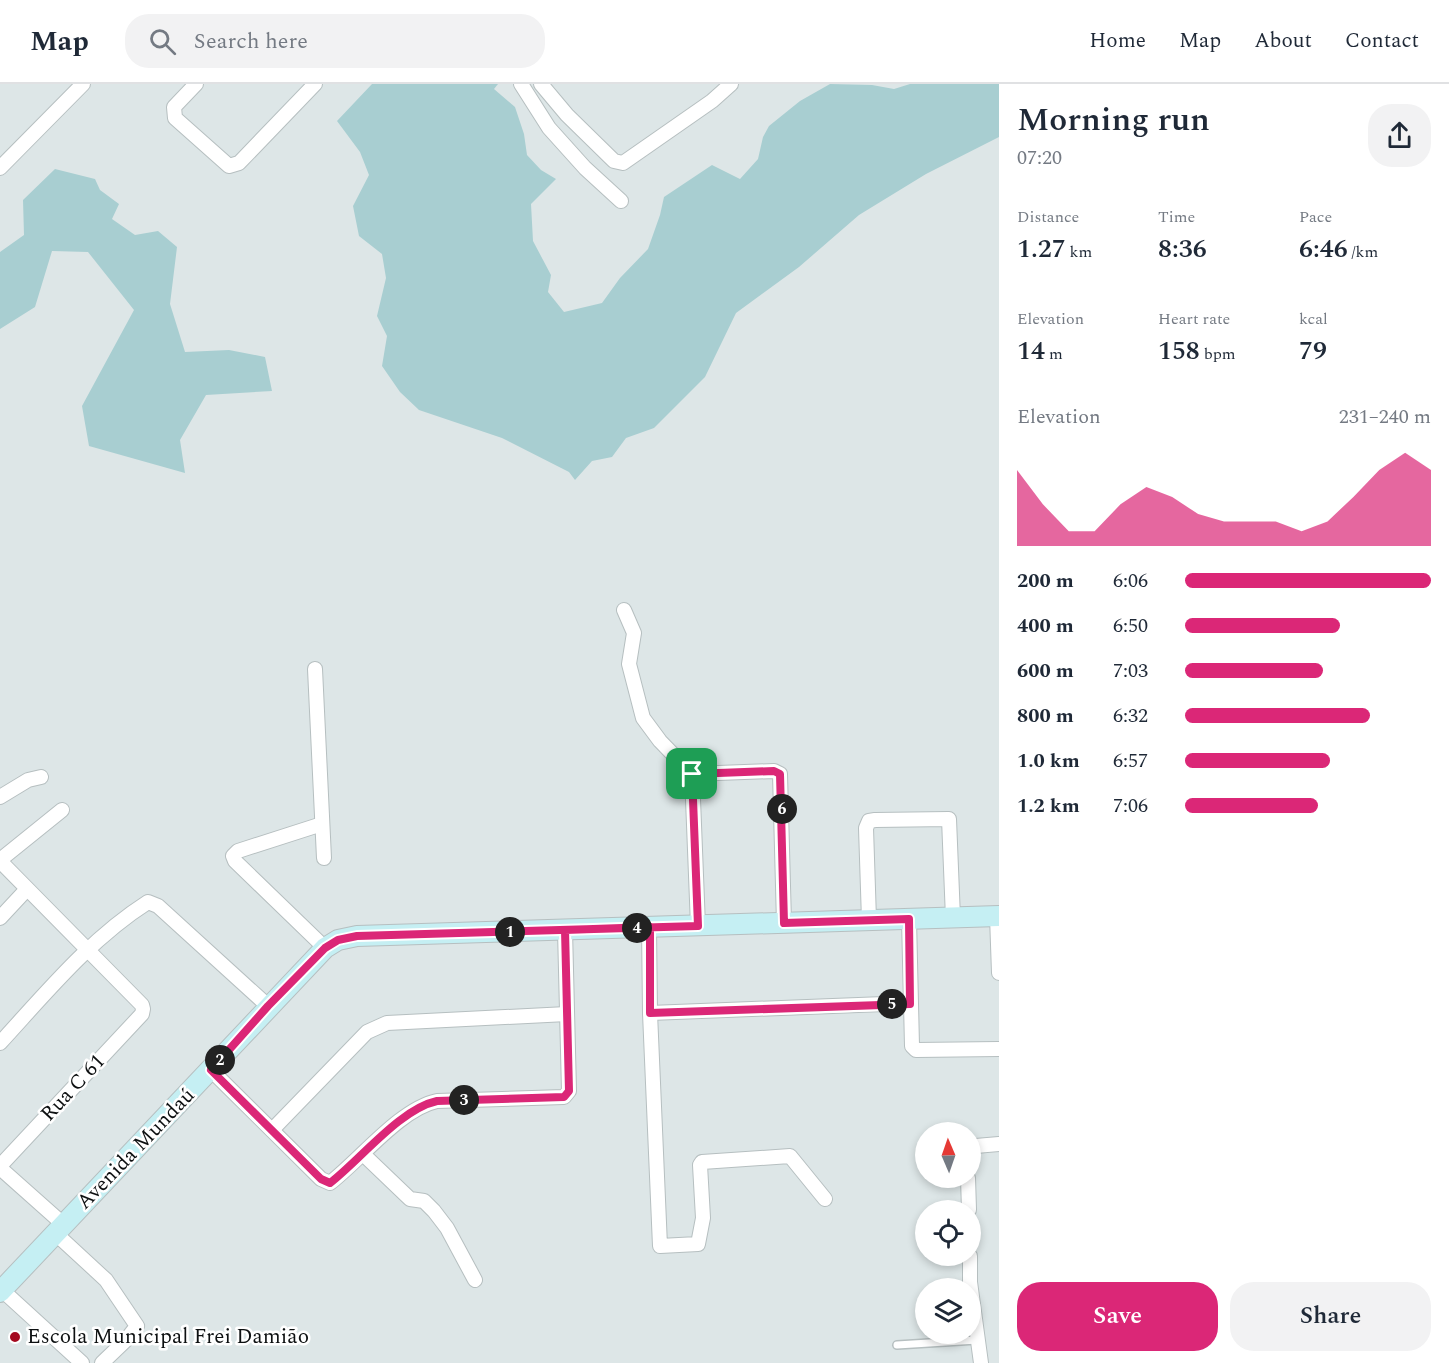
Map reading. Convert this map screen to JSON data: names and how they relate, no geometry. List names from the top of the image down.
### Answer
{
  "streets": {
    "street": ["Rua C 61", "Avenida Mundaú"]
  },
  "places": ["Escola Municipal Frei Damião"],
  "north": "top",
  "page": {
    "header": "Map",
    "search": "Search here",
    "nav": [
      "Home",
      "Map",
      "About",
      "Contact"
    ],
    "heading": ["Morning run", "07:20"],
    "stats": [
      ["Distance", "1.27 km"],
      ["Time", "8:36"],
      ["Pace", "6:46 /km"],
      ["Elevation", "14 m"],
      ["Heart rate", "158 bpm"],
      ["kcal", "79"]
    ],
    "chart": ["Elevation", "231–240 m"],
    "list": [
      {
        "name": "200 m",
        "note": "6:06"
      },
      {
        "name": "400 m",
        "note": "6:50"
      },
      {
        "name": "600 m",
        "note": "7:03"
      },
      {
        "name": "800 m",
        "note": "6:32"
      },
      {
        "name": "1.0 km",
        "note": "6:57"
      },
      {
        "name": "1.2 km",
        "note": "7:06"
      }
    ],
    "pins": [
      "6",
      "4",
      "1",
      "5",
      "2",
      "3"
    ],
    "buttons": ["Save", "Share"]
  }
}
